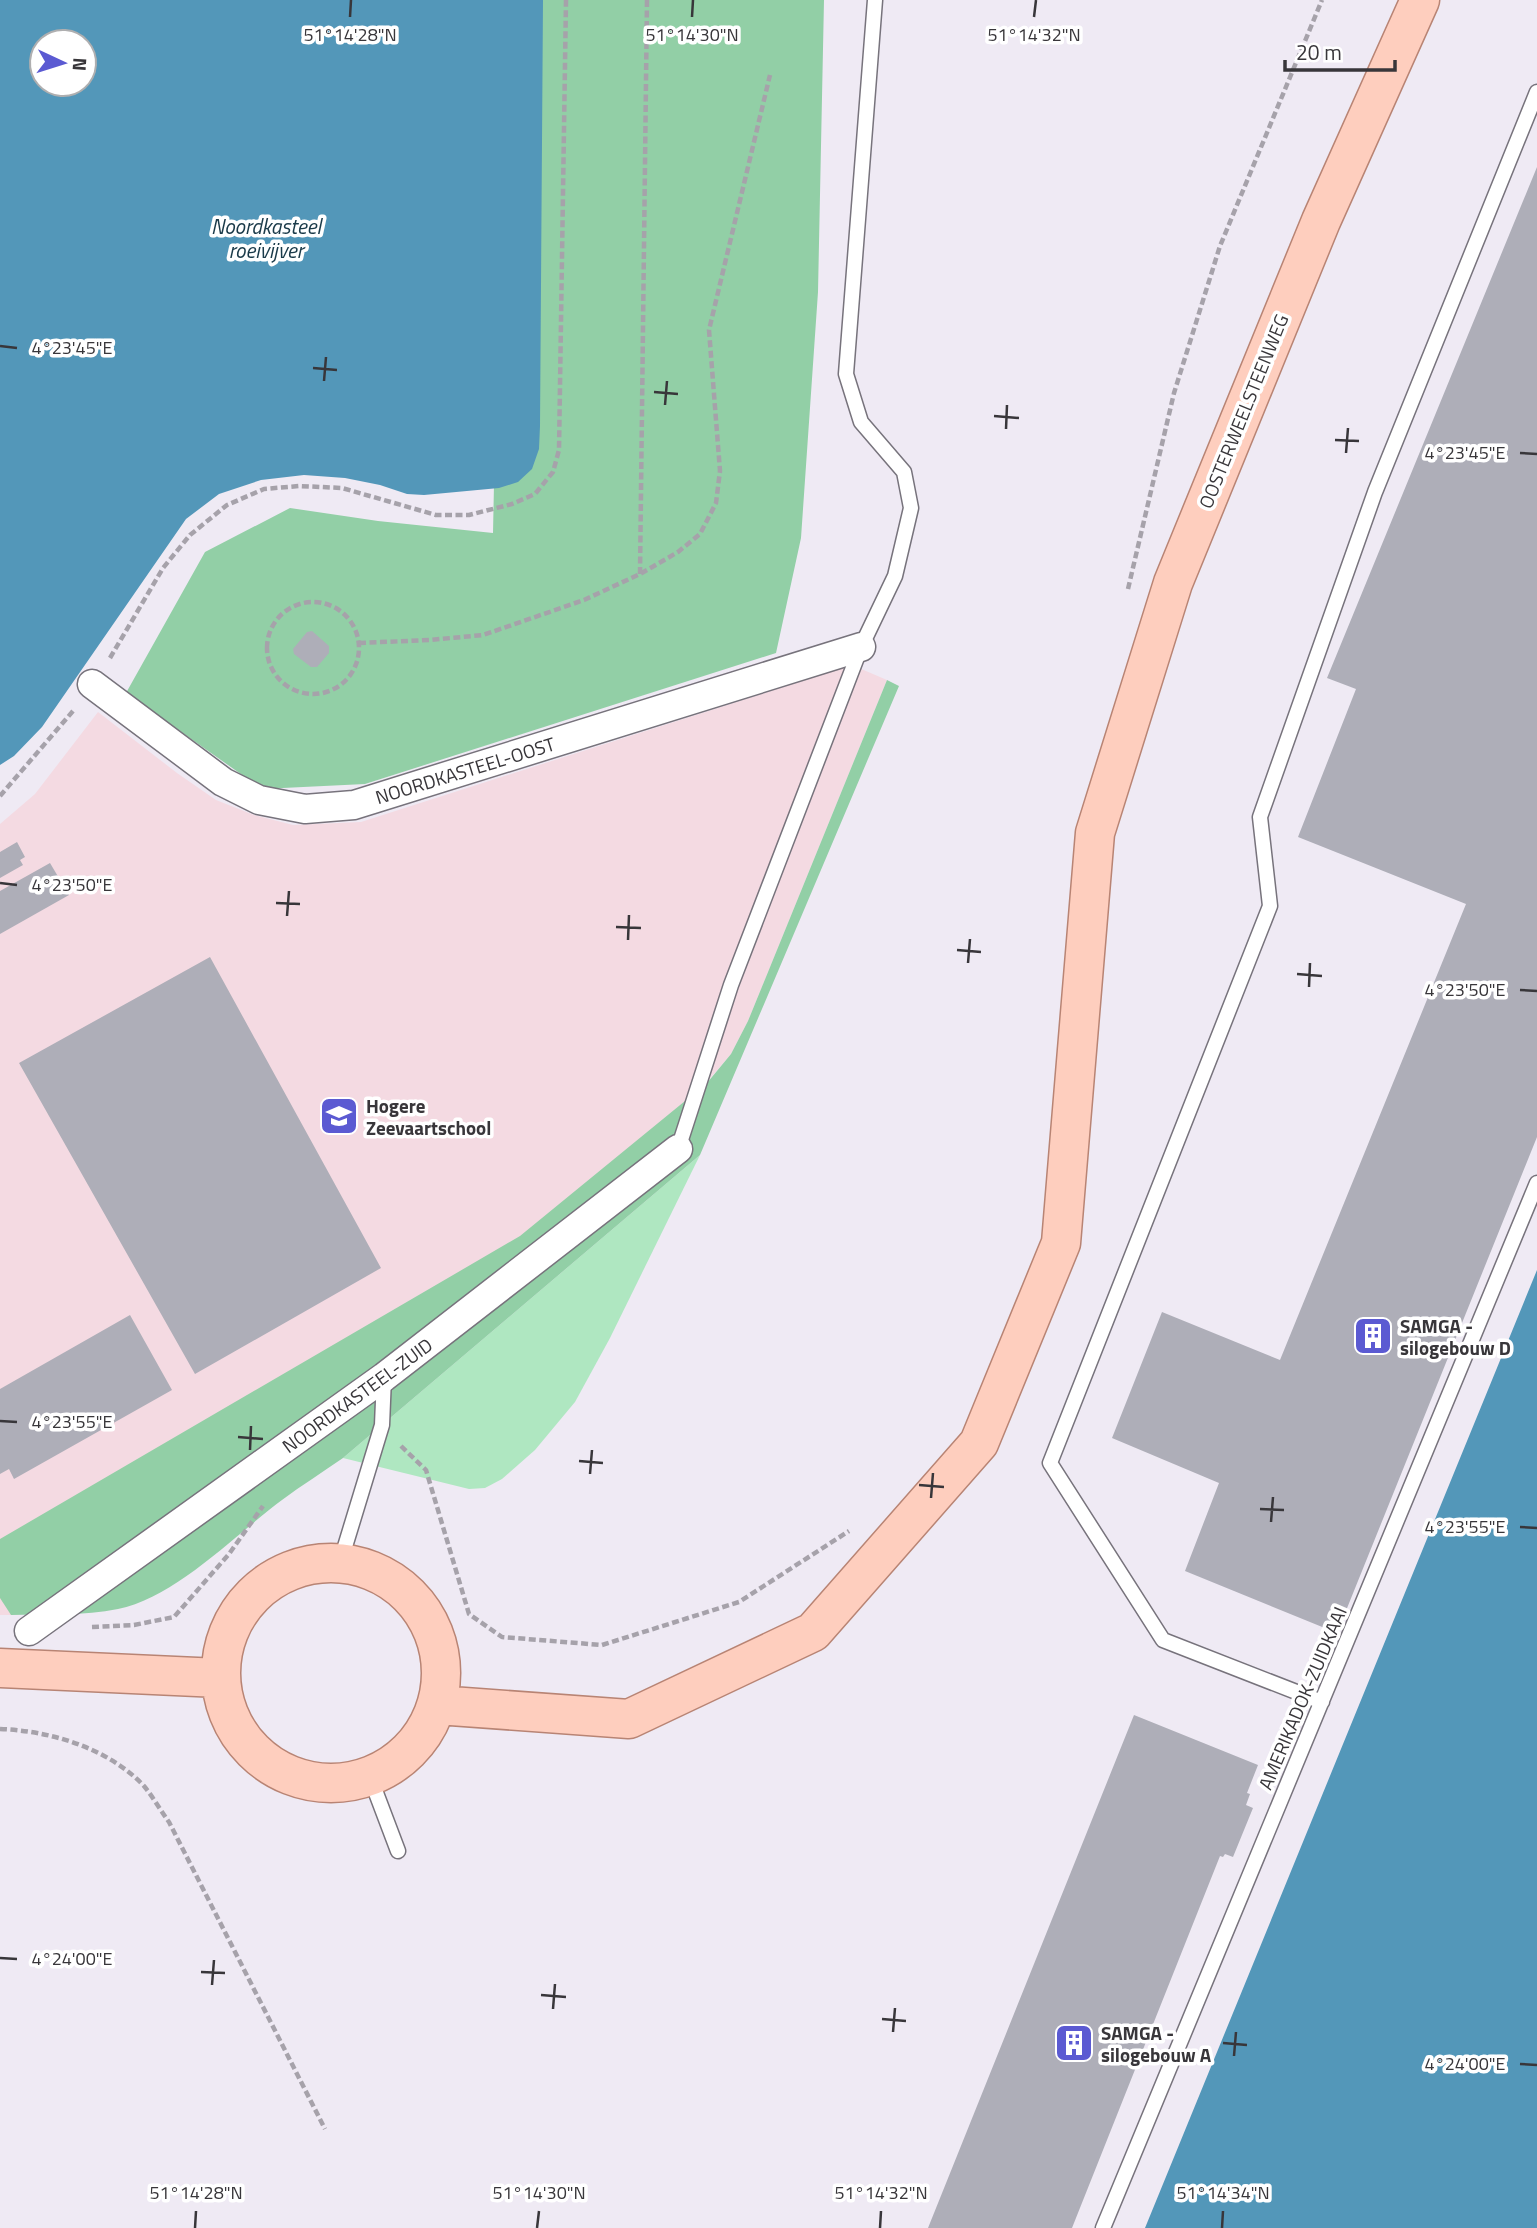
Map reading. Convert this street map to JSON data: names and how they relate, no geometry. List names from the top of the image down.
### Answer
{
  "streets": {
    "main road": ["OOSTERWEELSTEENWEG"],
    "street": ["NOORDKASTEEL-OOST", "NOORDKASTEEL-ZUID"],
    "lane": ["AMERIKADOK-ZUIDKAAI"]
  },
  "water": ["Noordkasteel roeivijver"],
  "places": {
    "school or university": ["Hogere Zeevaartschool"],
    "building": ["SAMGA - silogebouw D", "SAMGA - silogebouw A"]
  },
  "scale_bar": "20 m",
  "north": "right",
  "coordinates": [
    "51°14'28\"N",
    "51°14'30\"N",
    "51°14'32\"N",
    "4°23'45\"E",
    "4°23'50\"E",
    "4°23'55\"E",
    "4°24'00\"E",
    "51°14'34\"N"
  ]
}
